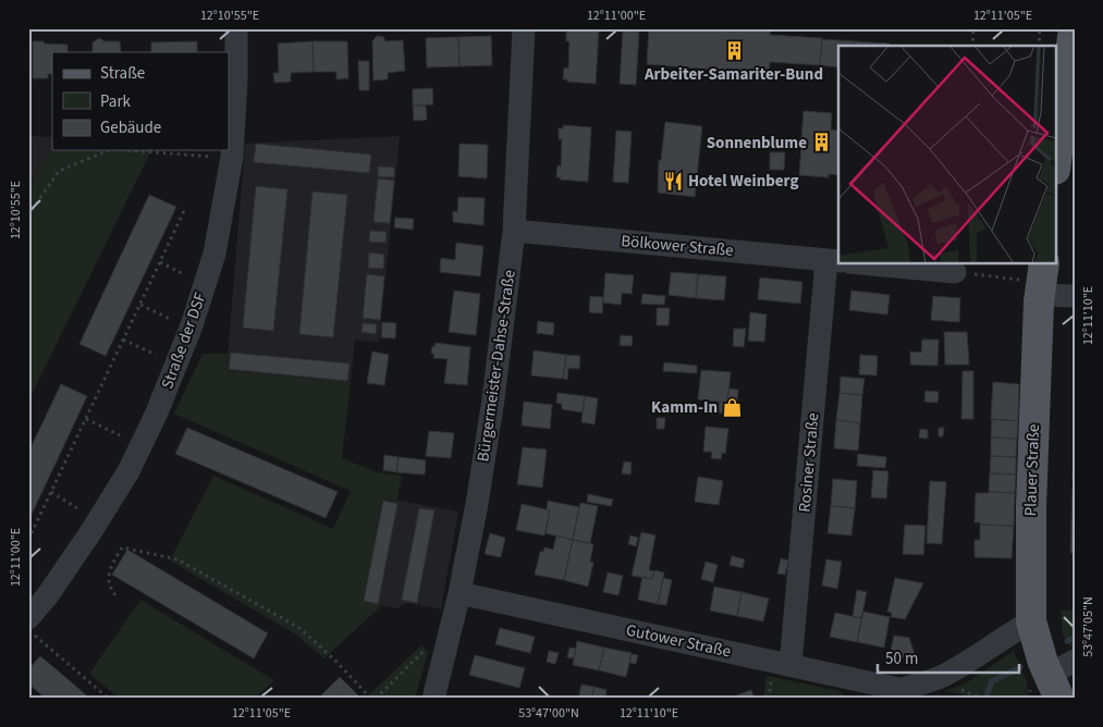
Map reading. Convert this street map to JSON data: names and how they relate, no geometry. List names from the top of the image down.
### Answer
{
  "streets": {
    "main road": ["Plauer Straße"],
    "street": [
      "Bölkower Straße",
      "Straße der DSF",
      "Bürgermeister-Dahse-Straße",
      "Rosiner Straße",
      "Gutower Straße"
    ]
  },
  "crossings": [
    ["Bölkower Straße", "Bürgermeister-Dahse-Straße"],
    ["Bölkower Straße", "Rosiner Straße"],
    ["Bürgermeister-Dahse-Straße", "Gutower Straße"],
    ["Rosiner Straße", "Gutower Straße"]
  ],
  "places": {
    "building": ["Arbeiter-Samariter-Bund", "Sonnenblume"],
    "restaurant": ["Hotel Weinberg"],
    "shop": ["Kamm-In"]
  },
  "legend": ["Straße", "Park", "Gebäude"],
  "scale_bar": "50 m",
  "coordinates": [
    "12°10'55\"E",
    "12°11'00\"E",
    "12°11'05\"E",
    "12°11'10\"E",
    "53°47'05\"N",
    "53°47'00\"N"
  ]
}
